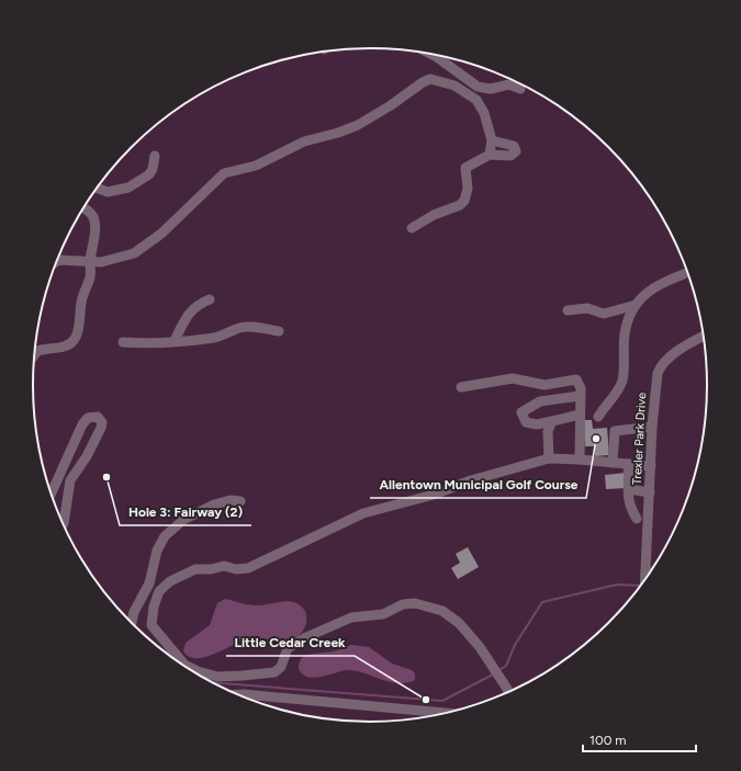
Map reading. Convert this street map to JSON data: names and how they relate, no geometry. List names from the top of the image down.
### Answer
{
  "streets": {
    "street": ["Trexler Park Drive"]
  },
  "places": ["Allentown Municipal Golf Course", "Hole 3: Fairway (2)", "Little Cedar Creek"],
  "scale_bar": "100 m"
}
